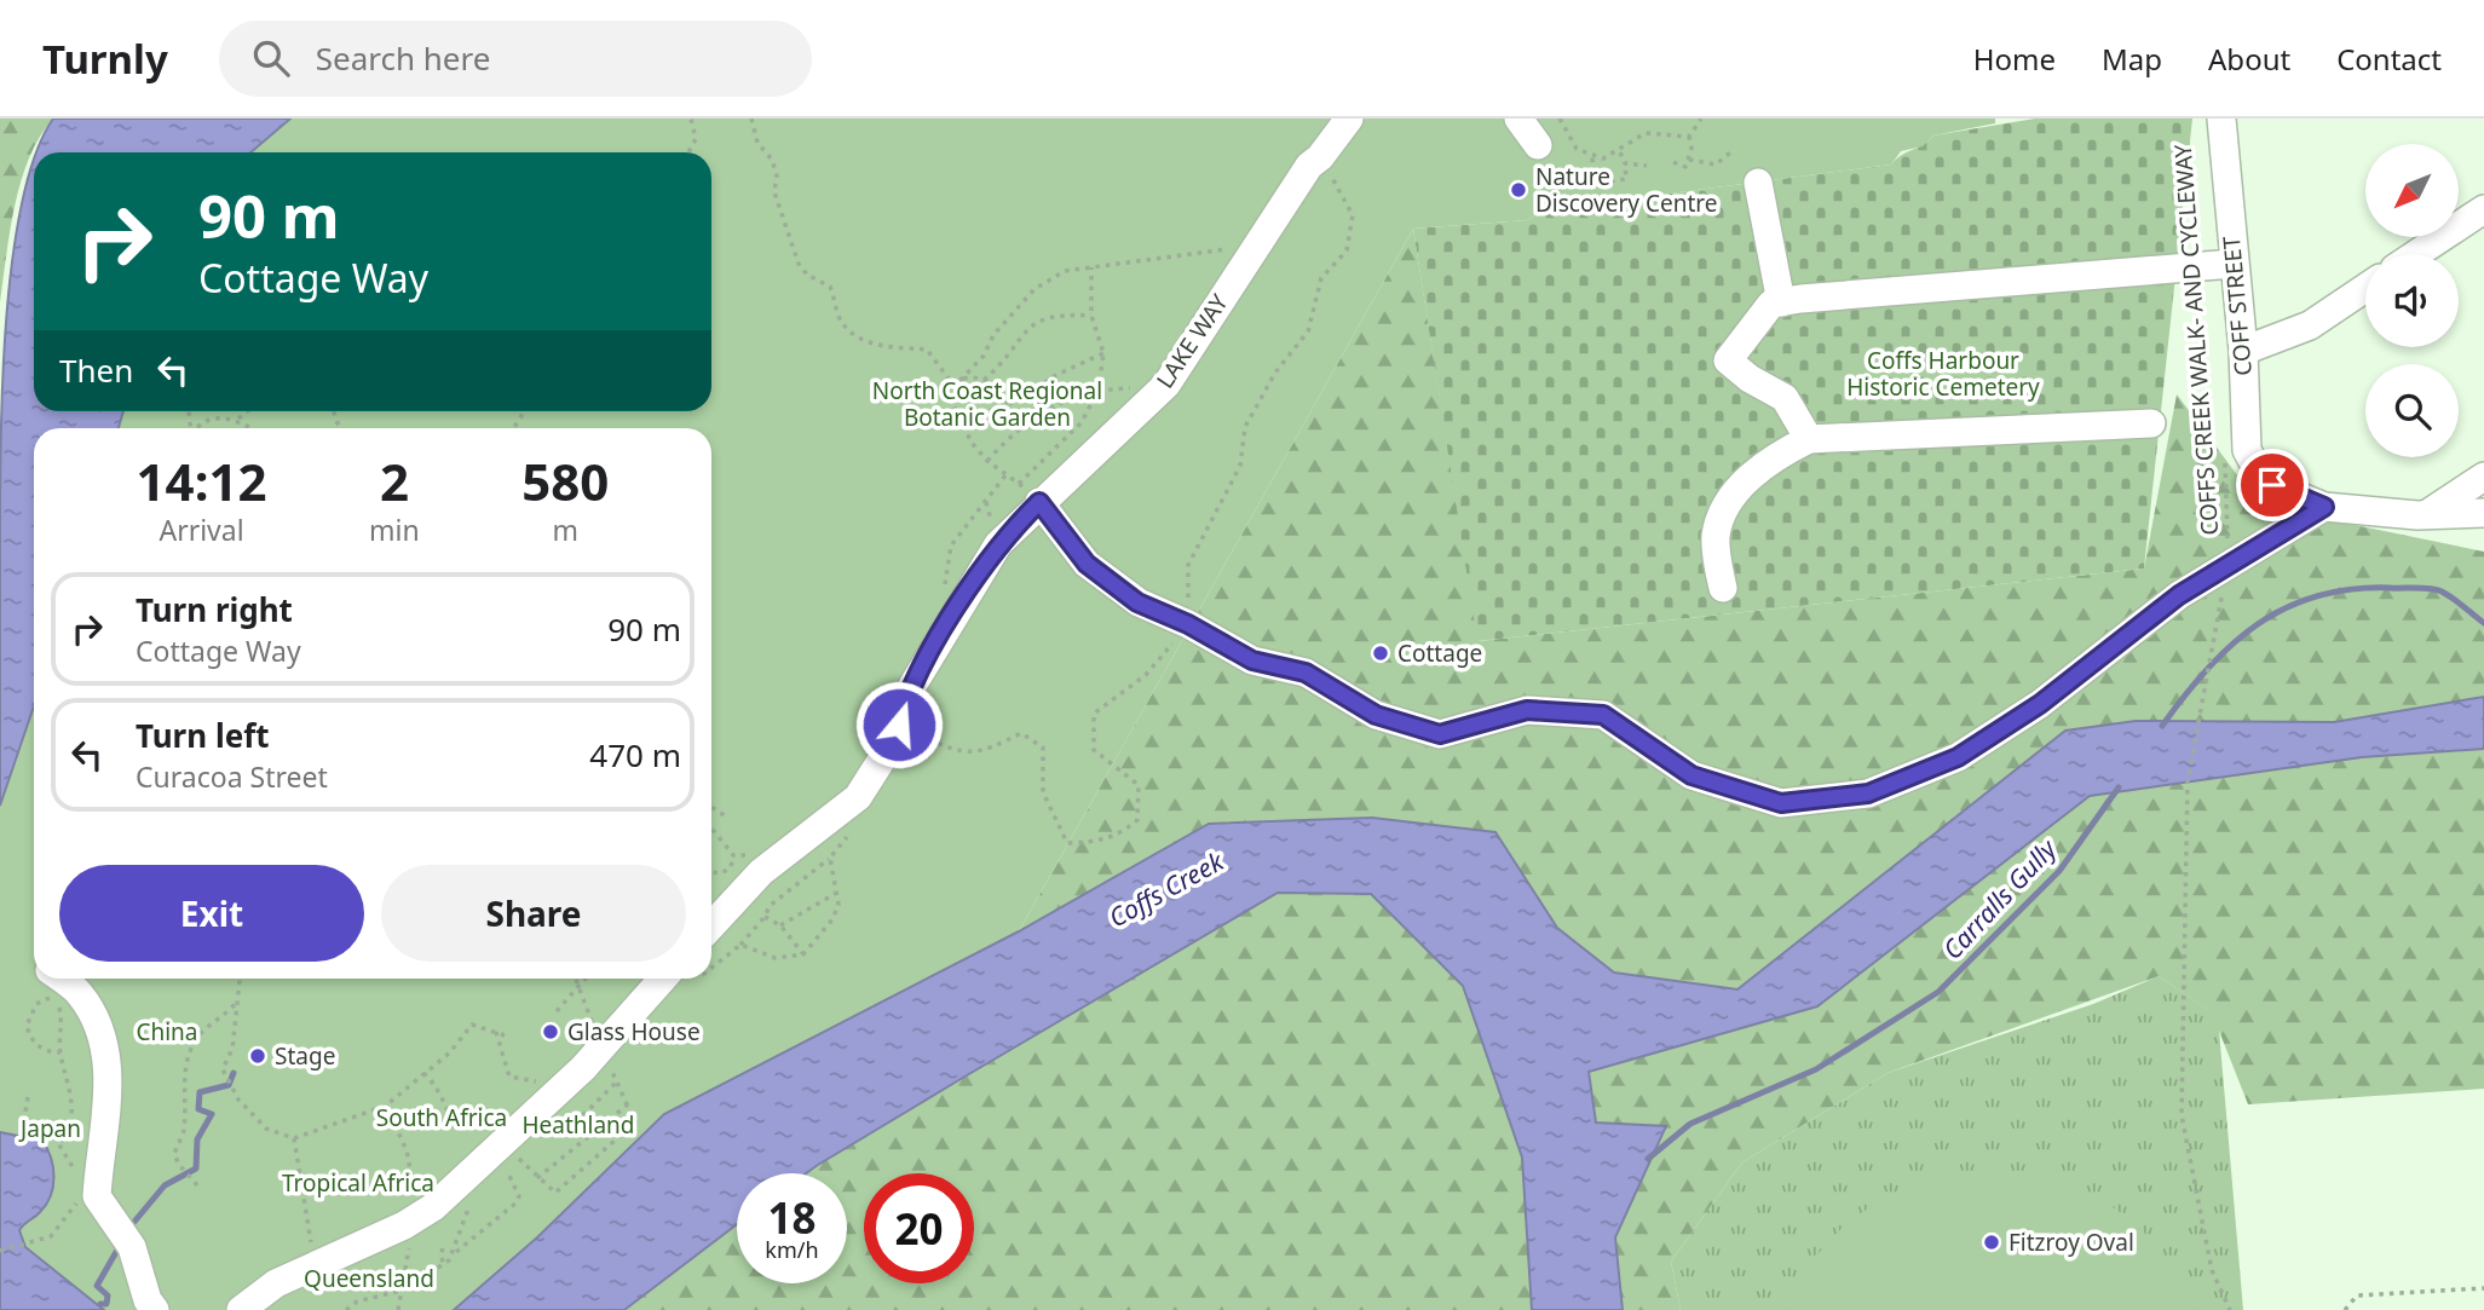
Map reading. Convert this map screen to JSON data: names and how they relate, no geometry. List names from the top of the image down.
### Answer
{
  "streets": {
    "street": ["COFF STREET", "LAKE WAY"],
    "path": ["COFFS CREEK WALK- AND CYCLEWAY"]
  },
  "water": ["Coffs Creek", "Carralls Gully"],
  "parks": [
    "Coffs Harbour Historic Cemetery",
    "North Coast Regional Botanic Garden",
    "China",
    "South Africa",
    "Heathland",
    "Japan",
    "Tropical Africa",
    "Queensland"
  ],
  "places": [
    "Nature Discovery Centre",
    "Cottage",
    "Glass House",
    "Stage",
    "Fitzroy Oval"
  ],
  "north": "bottom left",
  "page": {
    "header": "Turnly",
    "search": "Search here",
    "nav": [
      "Home",
      "Map",
      "About",
      "Contact"
    ],
    "turn": ["90 m", "Cottage Way"],
    "then": "Then",
    "eta": [
      "14:12",
      "Arrival",
      "2",
      "min",
      "580",
      "m"
    ],
    "list": [
      {
        "name": "Turn right",
        "note": "Cottage Way",
        "value": "90 m"
      },
      {
        "name": "Turn left",
        "note": "Curacoa Street",
        "value": "470 m"
      }
    ],
    "buttons": ["Exit", "Share"],
    "speed": "18 km/h",
    "limit": "20"
  }
}
